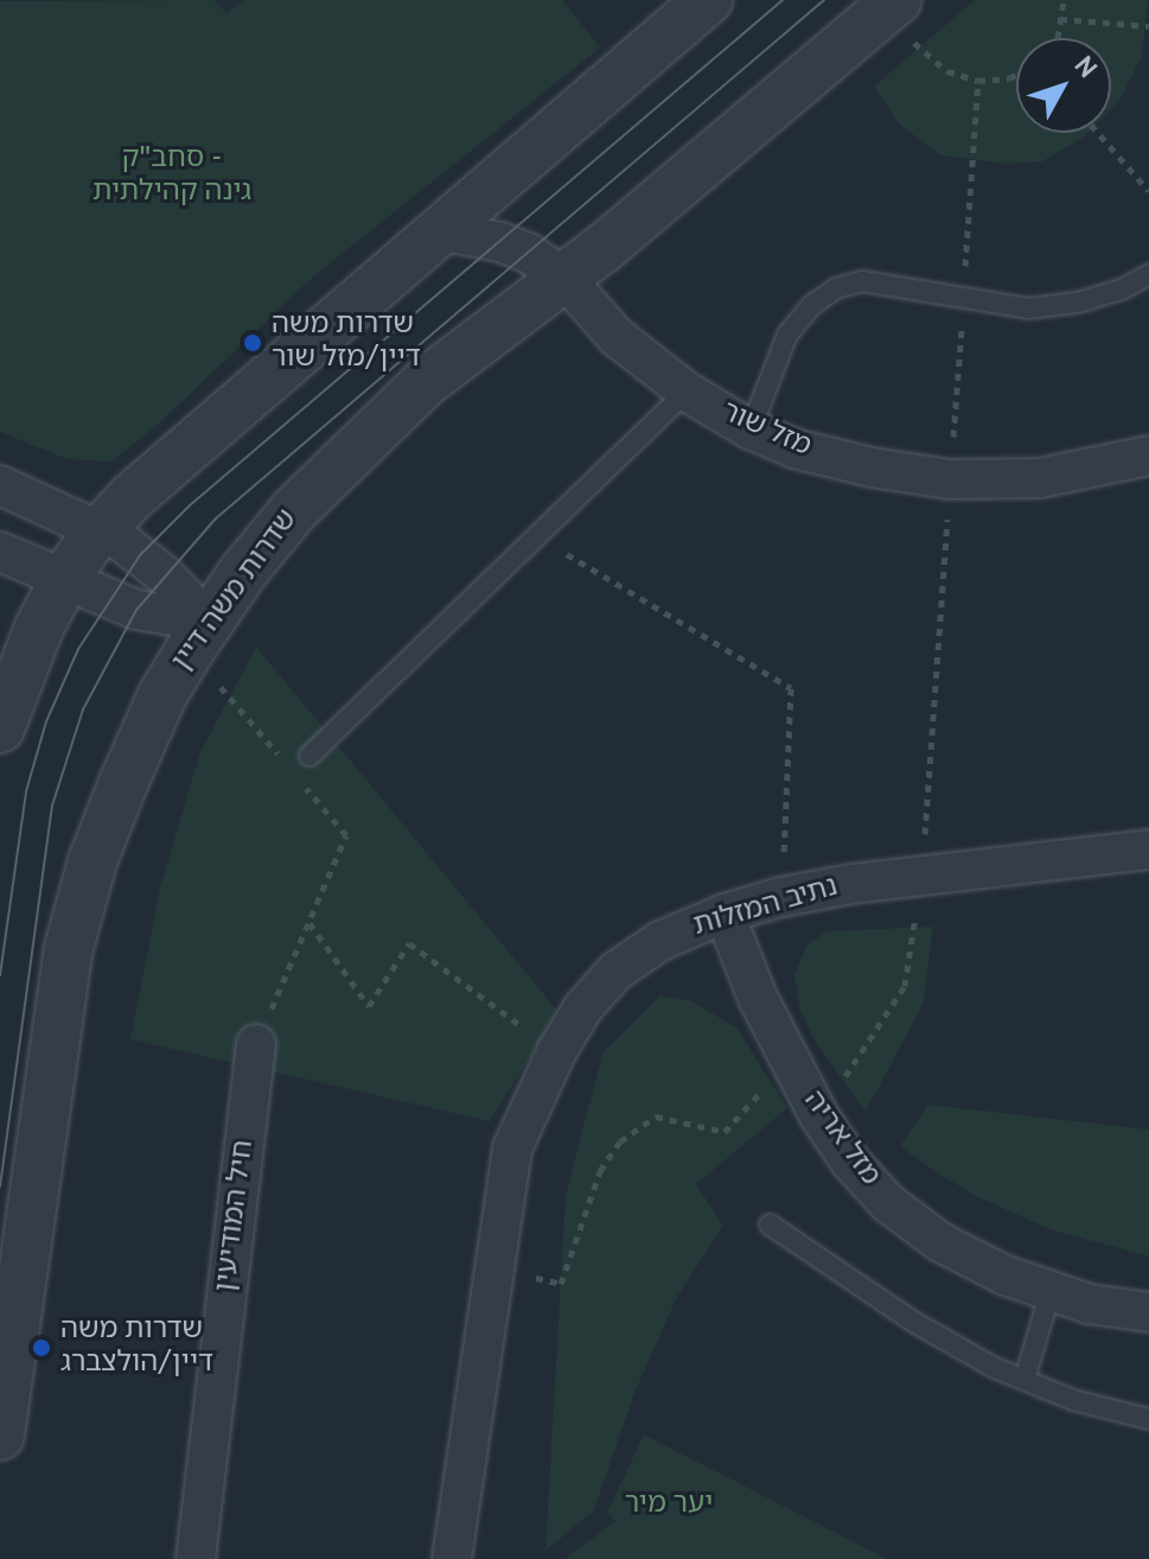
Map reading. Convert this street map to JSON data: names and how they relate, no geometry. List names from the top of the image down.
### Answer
{
  "streets": {
    "street": [
      "מזל שור",
      "שדרות משה דיין",
      "נתיב המזלות",
      "מזל אריה",
      "חיל המודיעין"
    ]
  },
  "crossings": [
    ["מזל שור", "שדרות משה דיין"],
    ["נתיב המזלות", "מזל אריה"]
  ],
  "parks": ["סחב\"ק - גינה קהילתית", "יער מיר"],
  "places": ["שדרות משה דיין/מזל שור", "שדרות משה דיין/הולצברג"],
  "north": "top right"
}
